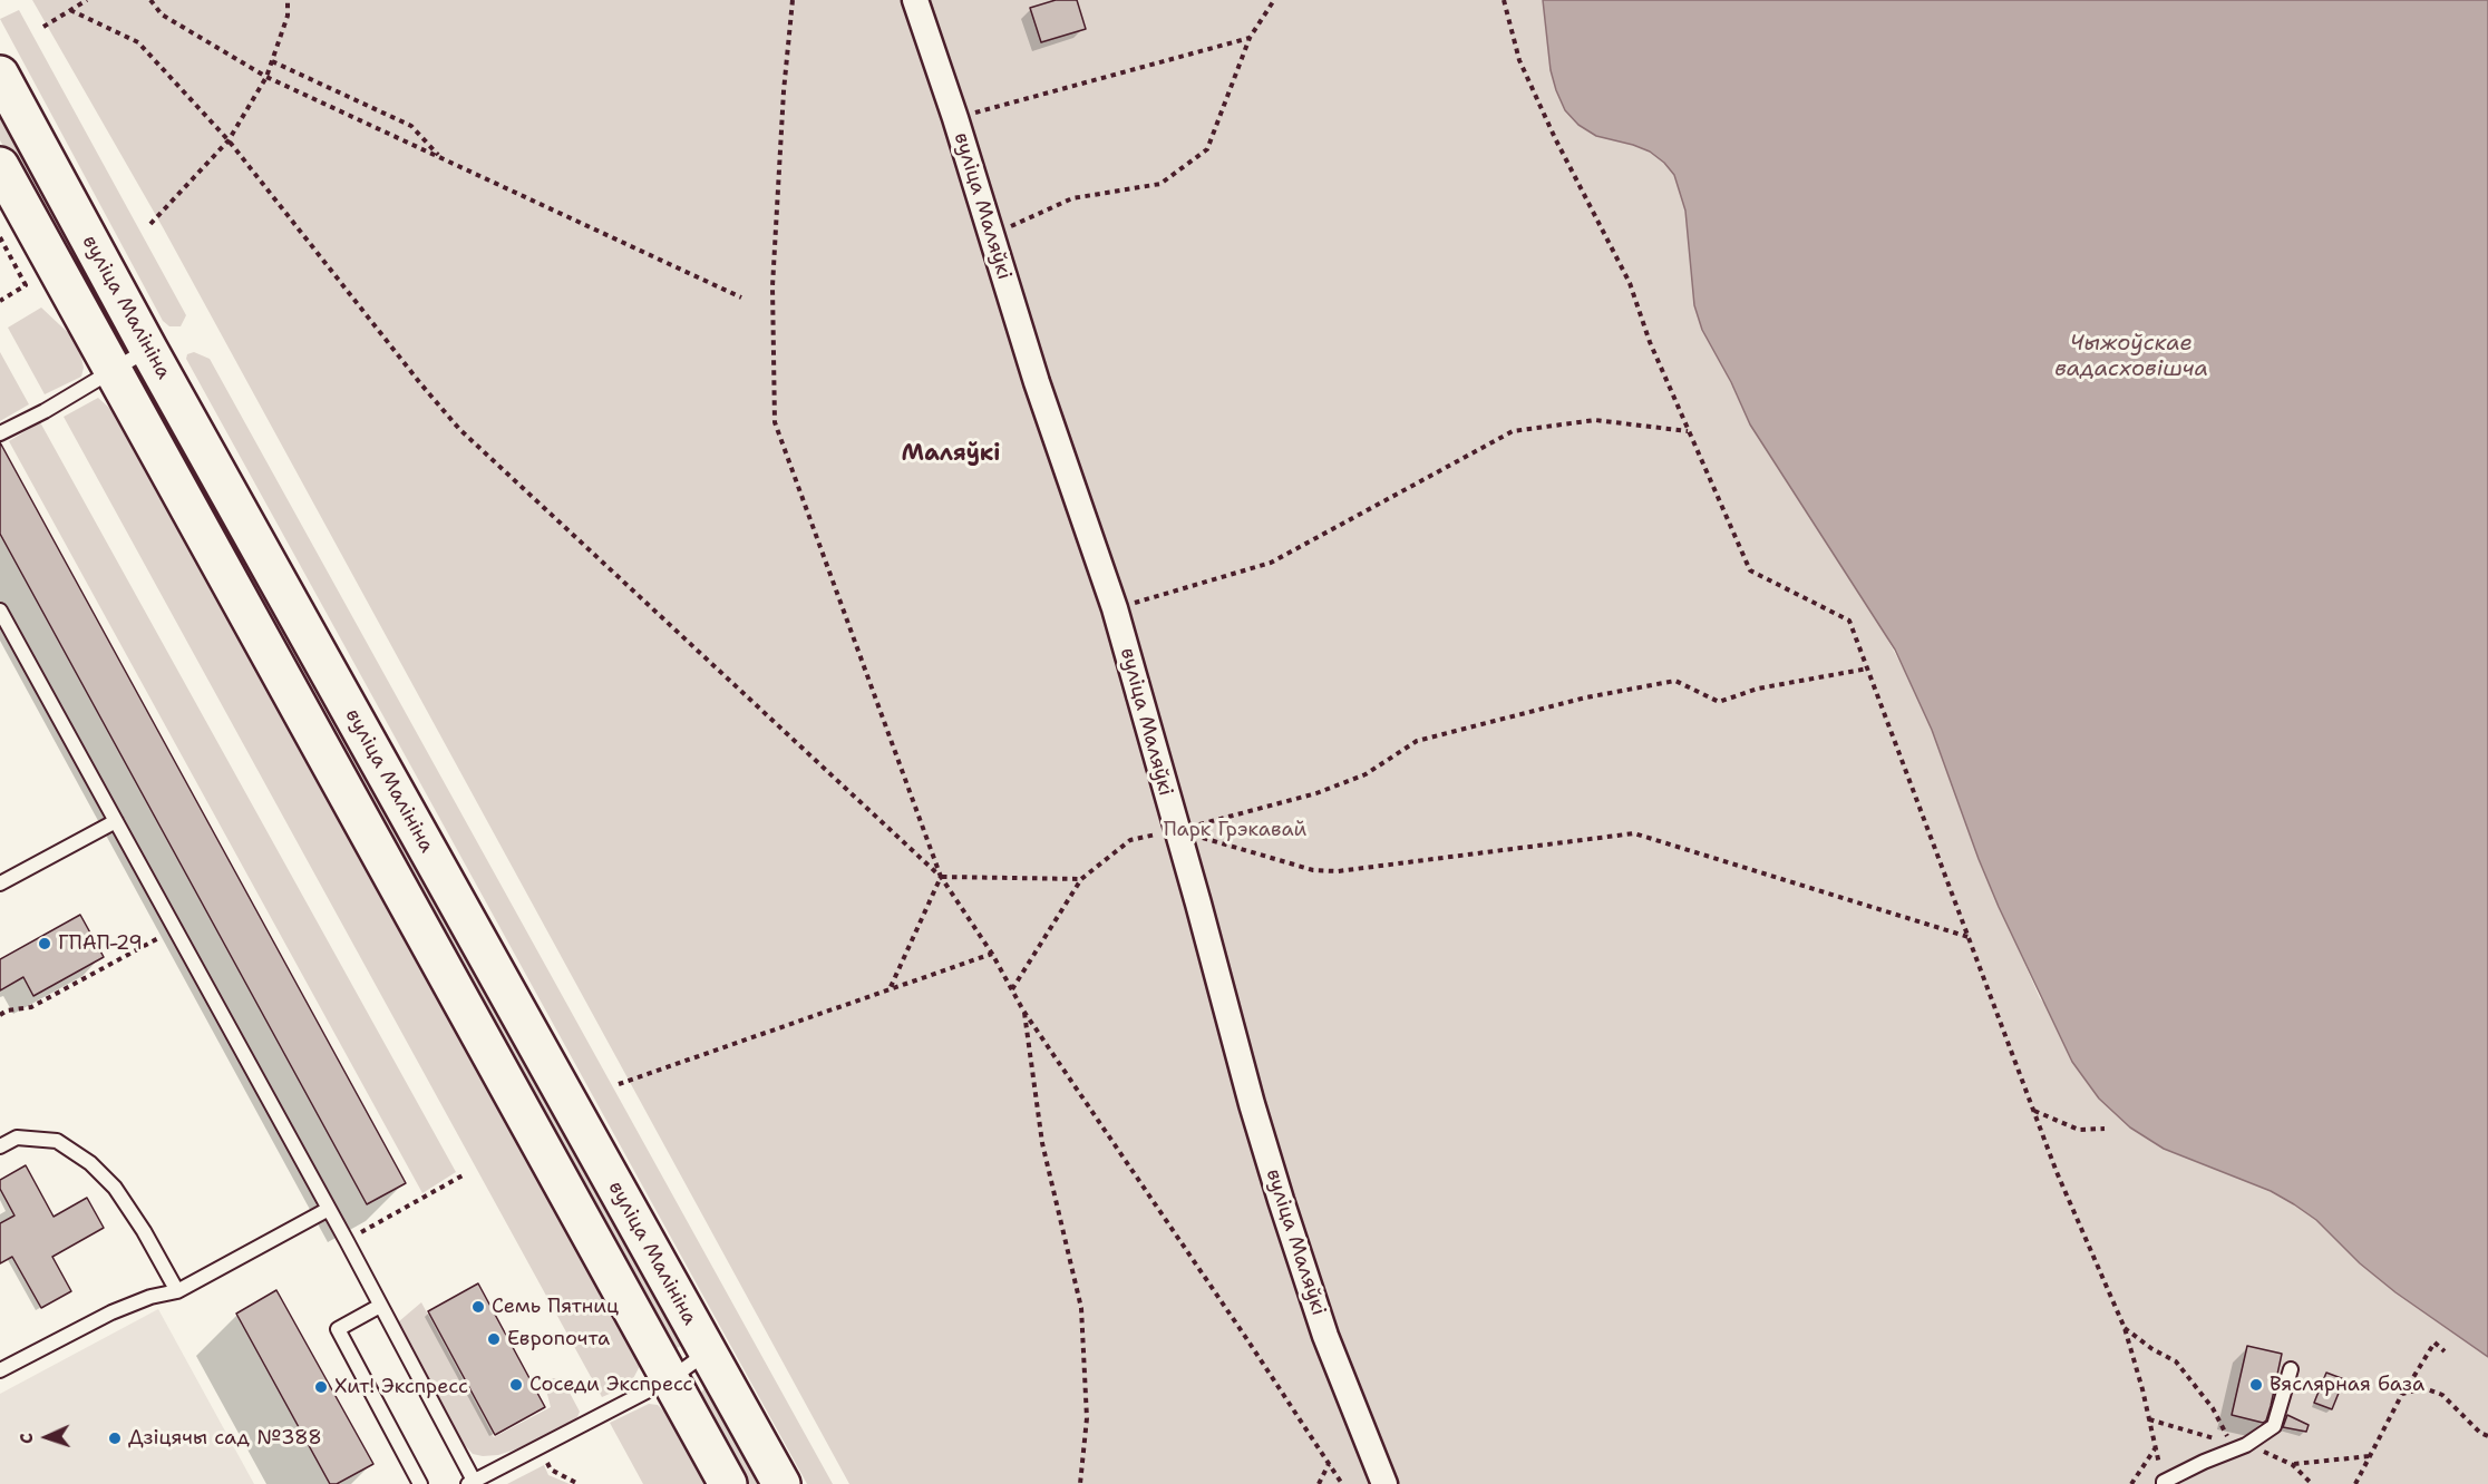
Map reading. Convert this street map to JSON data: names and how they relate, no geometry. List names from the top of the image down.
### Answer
{
  "streets": {
    "main road": ["вуліца Малініна"],
    "street": ["вуліца Маляўкі"]
  },
  "districts": ["Маляўкі"],
  "water": ["Чыжоўскае вадасховішча"],
  "parks": ["Парк Грэкавай"],
  "places": [
    "ГПАП-29",
    "Семь Пятниц",
    "Европочта",
    "Соседи Экспресс",
    "Вяслярная база",
    "Хит! Экспресс",
    "Дзіцячы сад №388"
  ],
  "north": "left"
}
